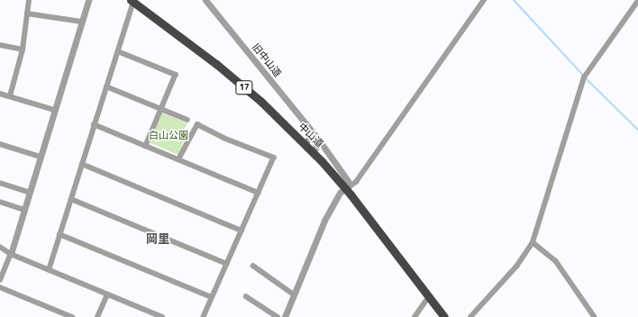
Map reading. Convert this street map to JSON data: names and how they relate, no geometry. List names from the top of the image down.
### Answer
{
  "streets": {
    "highway": ["17", "中山道"],
    "street": ["旧中山道"]
  },
  "crossings": [
    ["旧中山道", "中山道"]
  ],
  "districts": ["岡里"],
  "parks": ["白山公園"]
}
